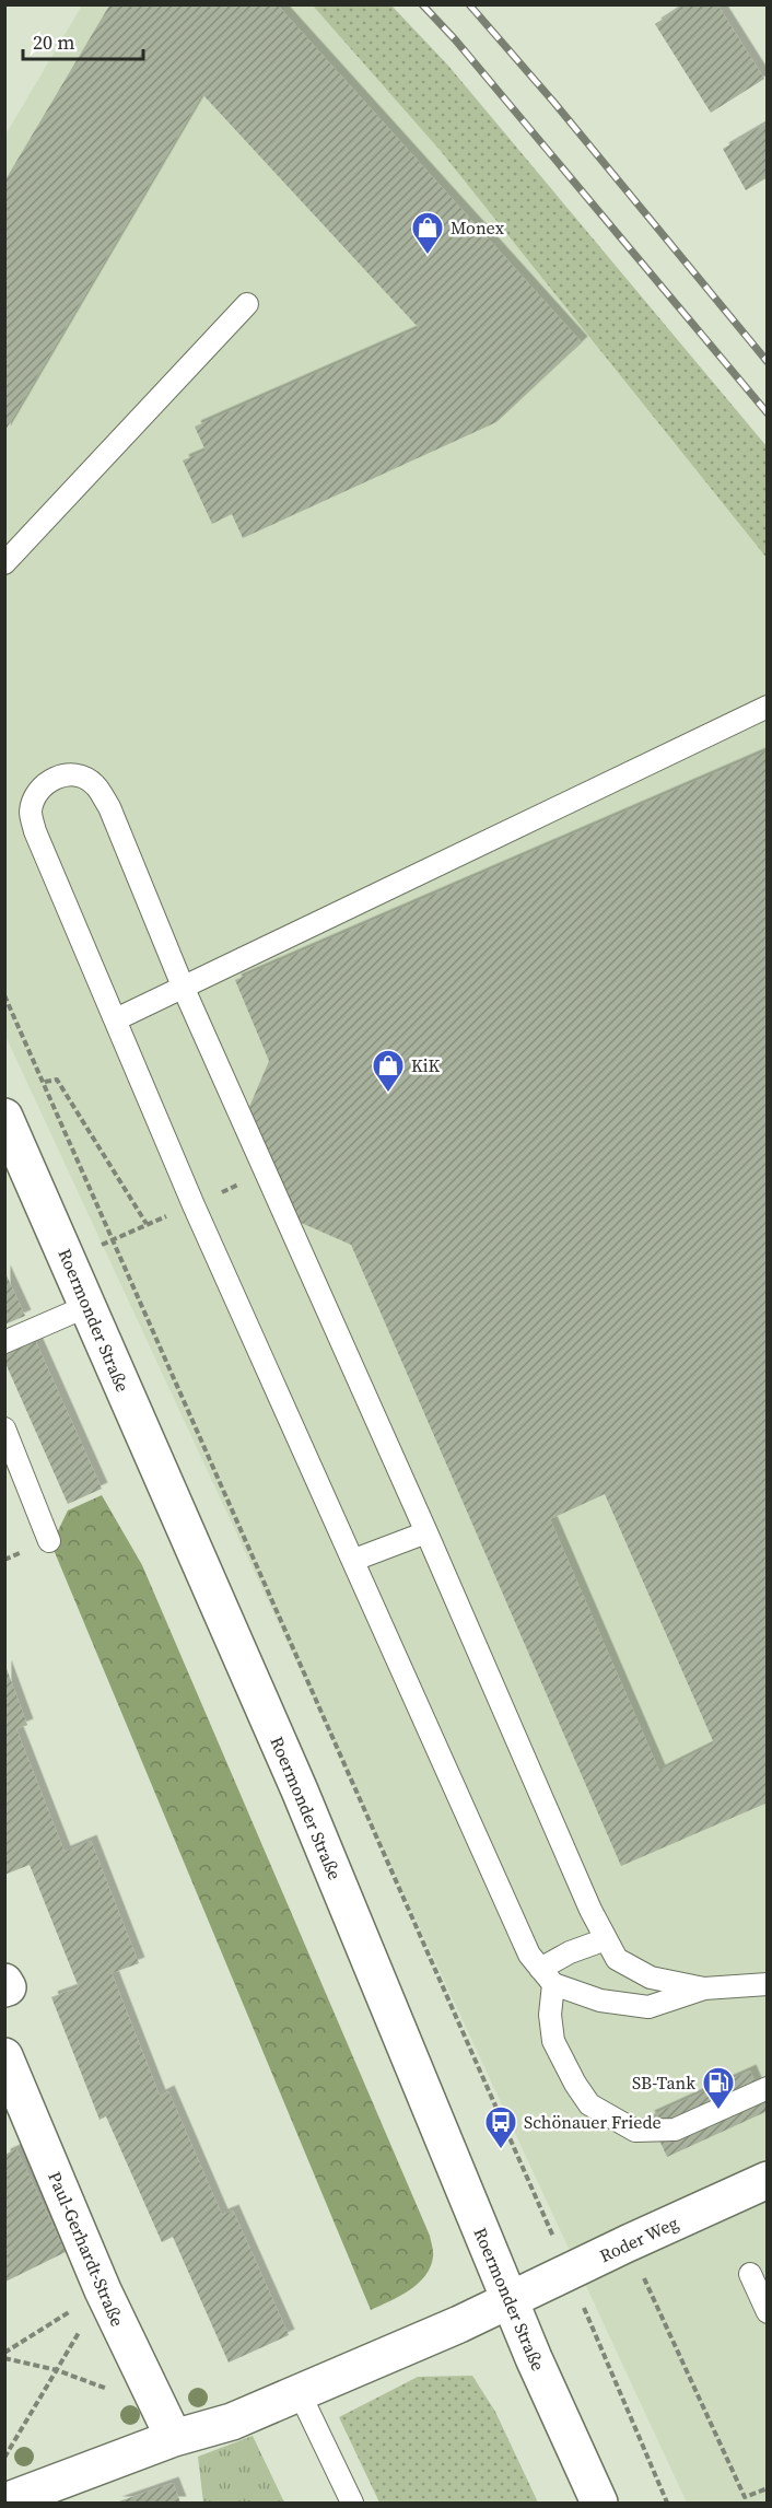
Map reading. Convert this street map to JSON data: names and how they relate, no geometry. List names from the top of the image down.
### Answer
{
  "streets": {
    "main road": ["Roermonder Straße", "Roder Weg", "Paul-Gerhardt-Straße"]
  },
  "crossings": [
    ["Roermonder Straße", "Roder Weg"]
  ],
  "places": {
    "shop": ["Monex", "KiK"],
    "fuel station": ["SB-Tank"],
    "bus stop": ["Schönauer Friede"]
  },
  "scale_bar": "20 m"
}
